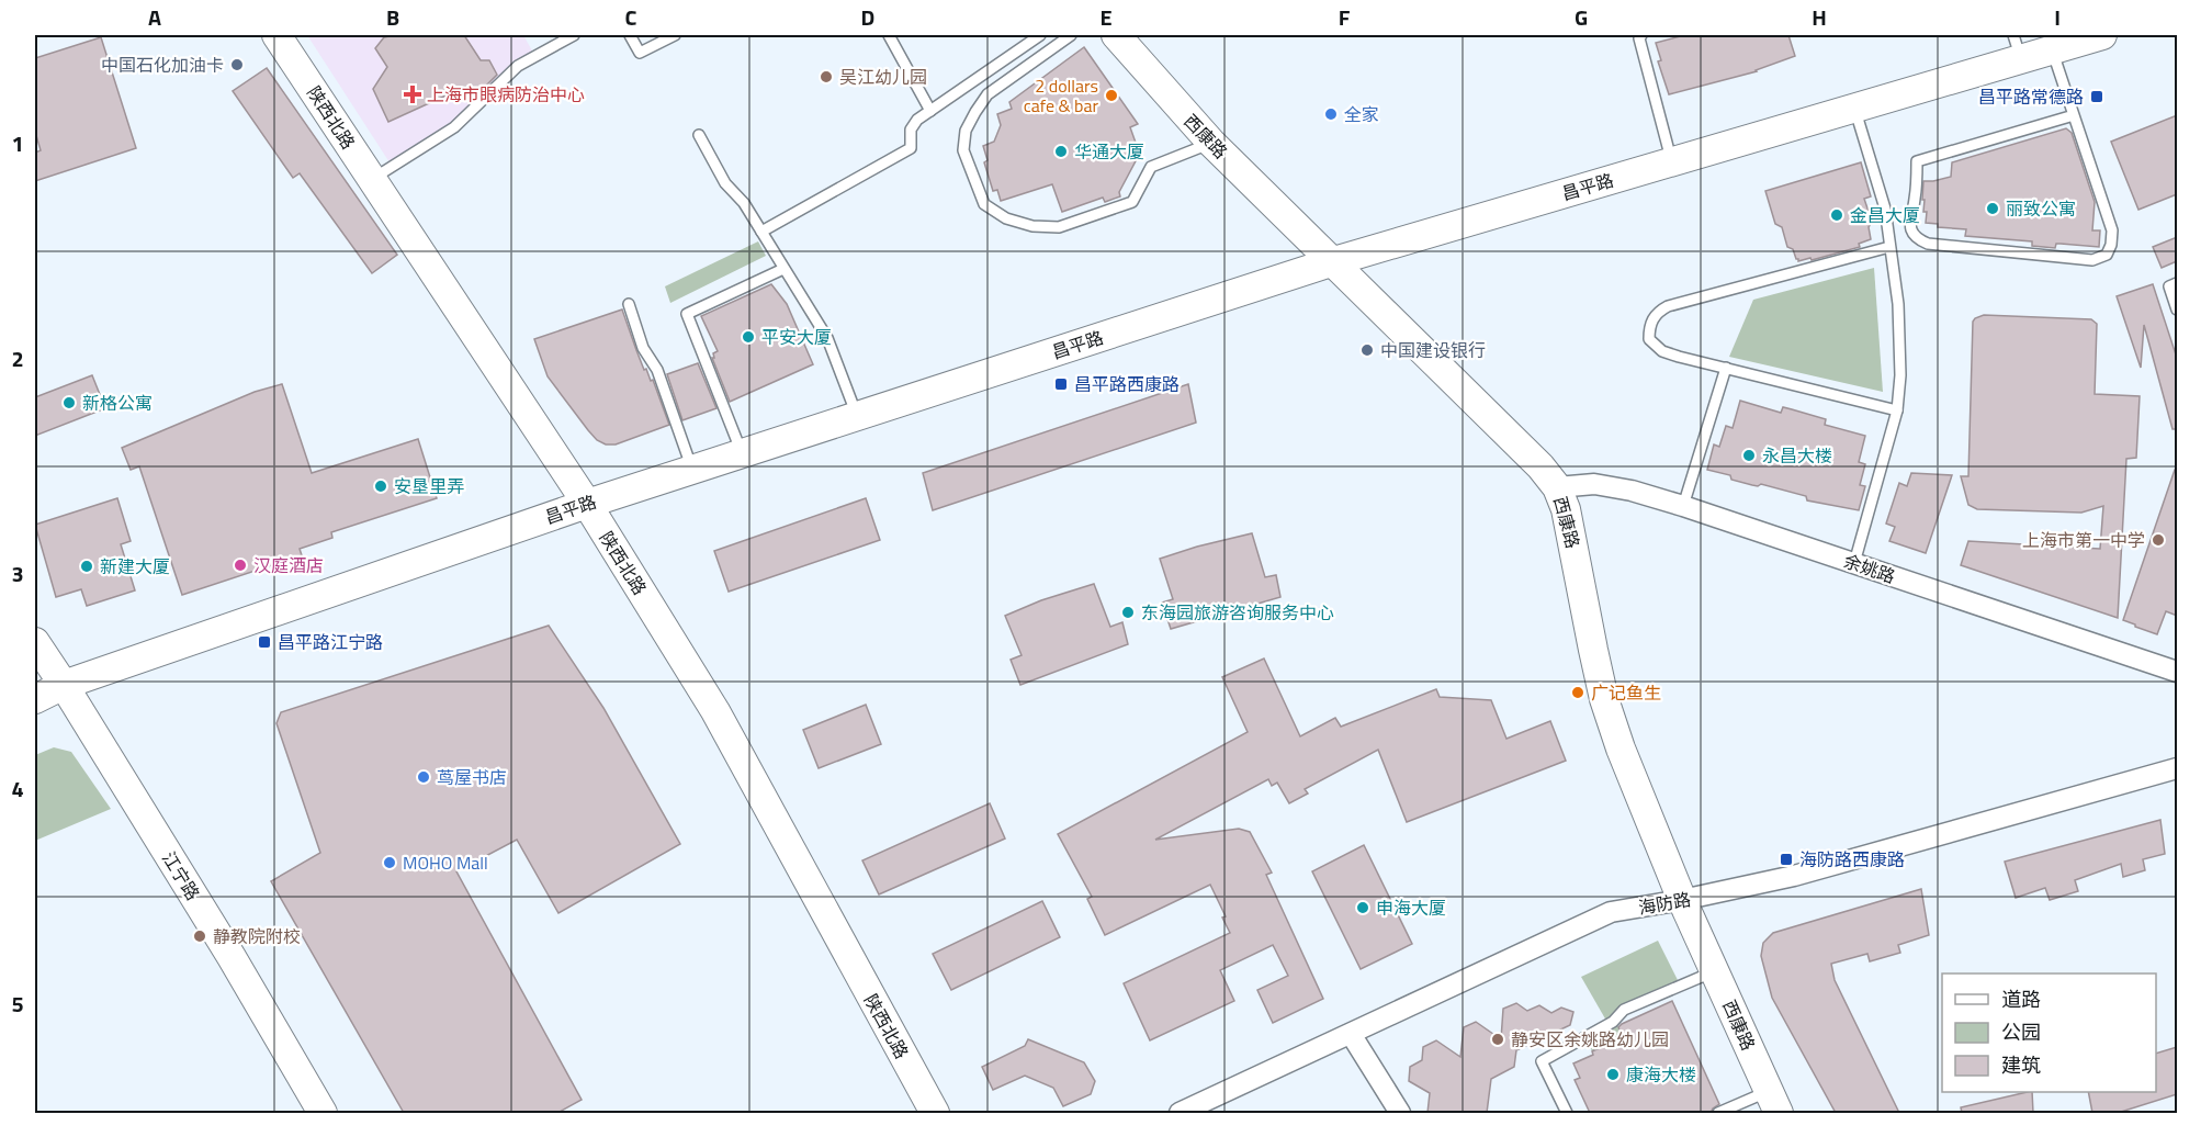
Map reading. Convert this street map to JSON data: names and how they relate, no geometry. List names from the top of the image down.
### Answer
{
  "streets": {
    "street": [
      "陕西北路",
      "西康路",
      "昌平路",
      "余姚路",
      "江宁路",
      "海防路"
    ]
  },
  "crossings": [
    ["陕西北路", "昌平路"],
    ["西康路", "昌平路"],
    ["西康路", "余姚路"],
    ["西康路", "海防路"],
    ["昌平路", "江宁路"]
  ],
  "places": {
    "other": [
      "中国石化加油卡",
      "吴江幼儿园",
      "2 dollars cafe & bar",
      "全家",
      "华通大厦",
      "丽致公寓",
      "金昌大厦",
      "平安大厦",
      "中国建设银行",
      "新格公寓",
      "永昌大楼",
      "安垦里弄",
      "上海市第一中学",
      "汉庭酒店",
      "新建大厦",
      "东海园旅游咨询服务中心",
      "广记鱼生",
      "茑屋书店",
      "MOHO Mall",
      "申海大厦",
      "静教院附校",
      "静安区余姚路幼儿园",
      "康海大楼"
    ],
    "health": ["上海市眼病防治中心"],
    "transit": [
      "昌平路常德路",
      "昌平路西康路",
      "昌平路江宁路",
      "海防路西康路"
    ]
  },
  "legend": ["道路", "公园", "建筑"],
  "grid": {
    "columns": [
      "A",
      "B",
      "C",
      "D",
      "E",
      "F",
      "G",
      "H",
      "I"
    ],
    "rows": [
      "1",
      "2",
      "3",
      "4",
      "5"
    ]
  }
}
